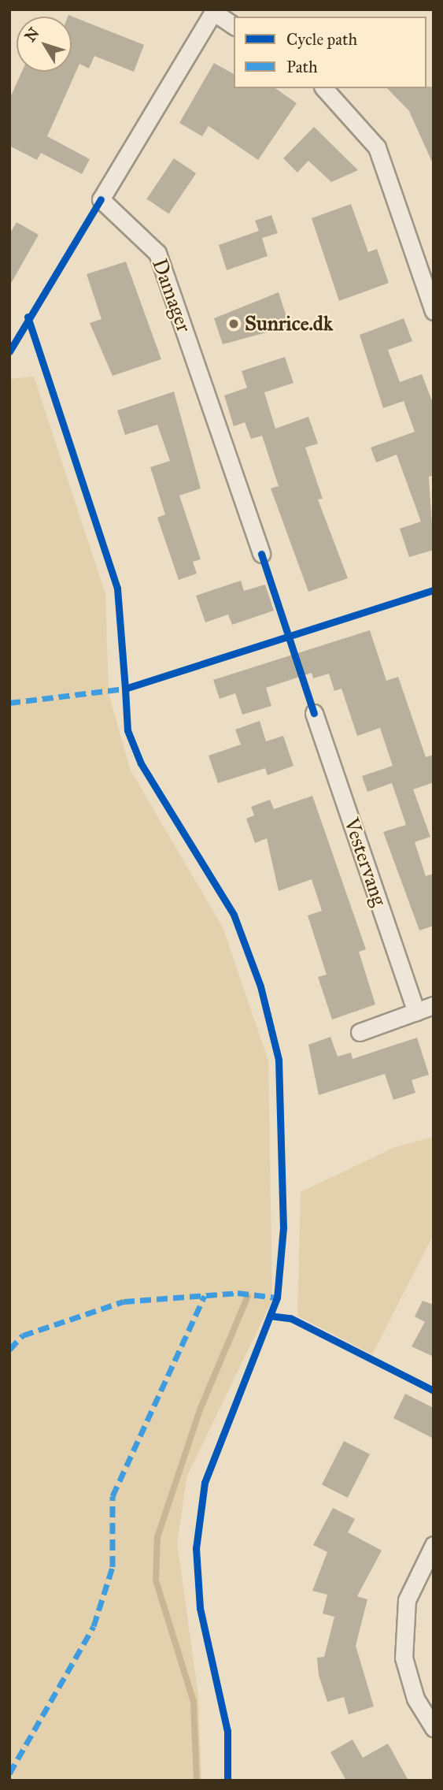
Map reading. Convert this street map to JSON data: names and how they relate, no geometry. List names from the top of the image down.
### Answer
{
  "streets": {
    "street": ["Damager", "Vestervang"]
  },
  "places": ["Sunrice.dk"],
  "legend": ["Cycle path", "Path"],
  "north": "top left"
}
